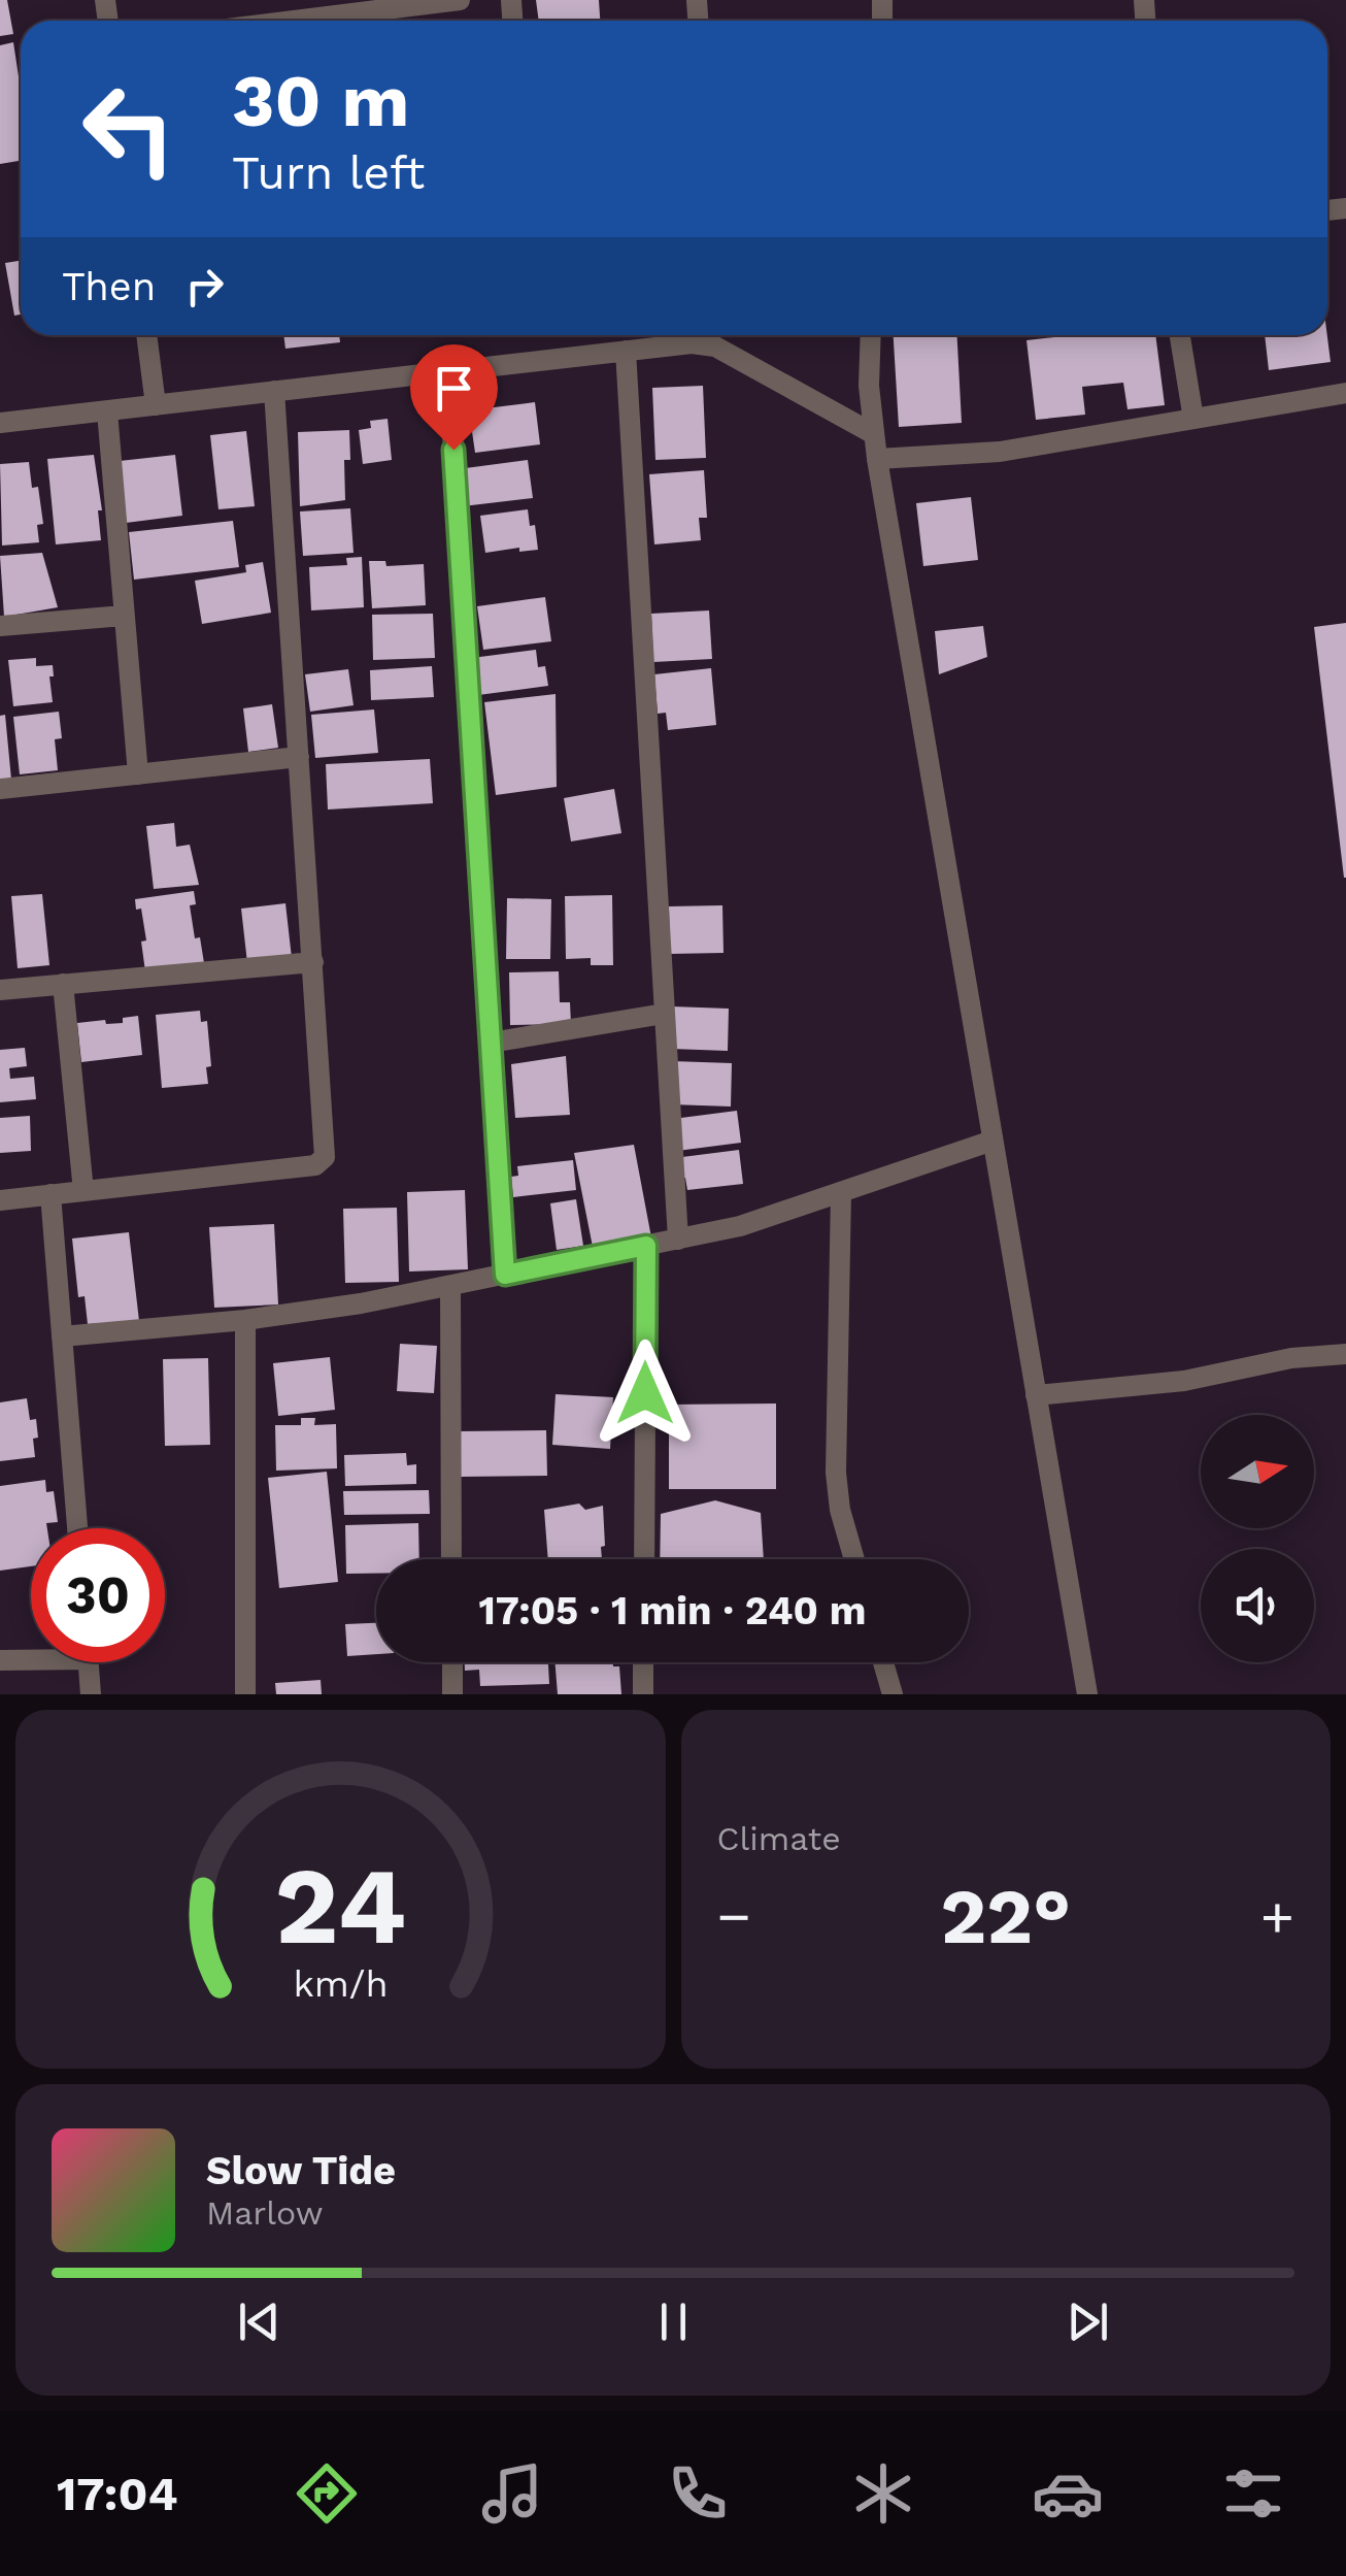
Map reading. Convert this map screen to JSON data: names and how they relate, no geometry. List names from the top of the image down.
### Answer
{
  "north": "right",
  "page": {
    "turn": ["30 m", "Turn left"],
    "then": "Then",
    "limit": "30",
    "trip": "17:05 · 1 min · 240 m",
    "tile": "Climate",
    "heat": ["−", "22°", "+"],
    "song": ["Slow Tide", "Marlow"],
    "tabs": "17:04",
    "gauge": ["24", "km/h"]
  }
}
